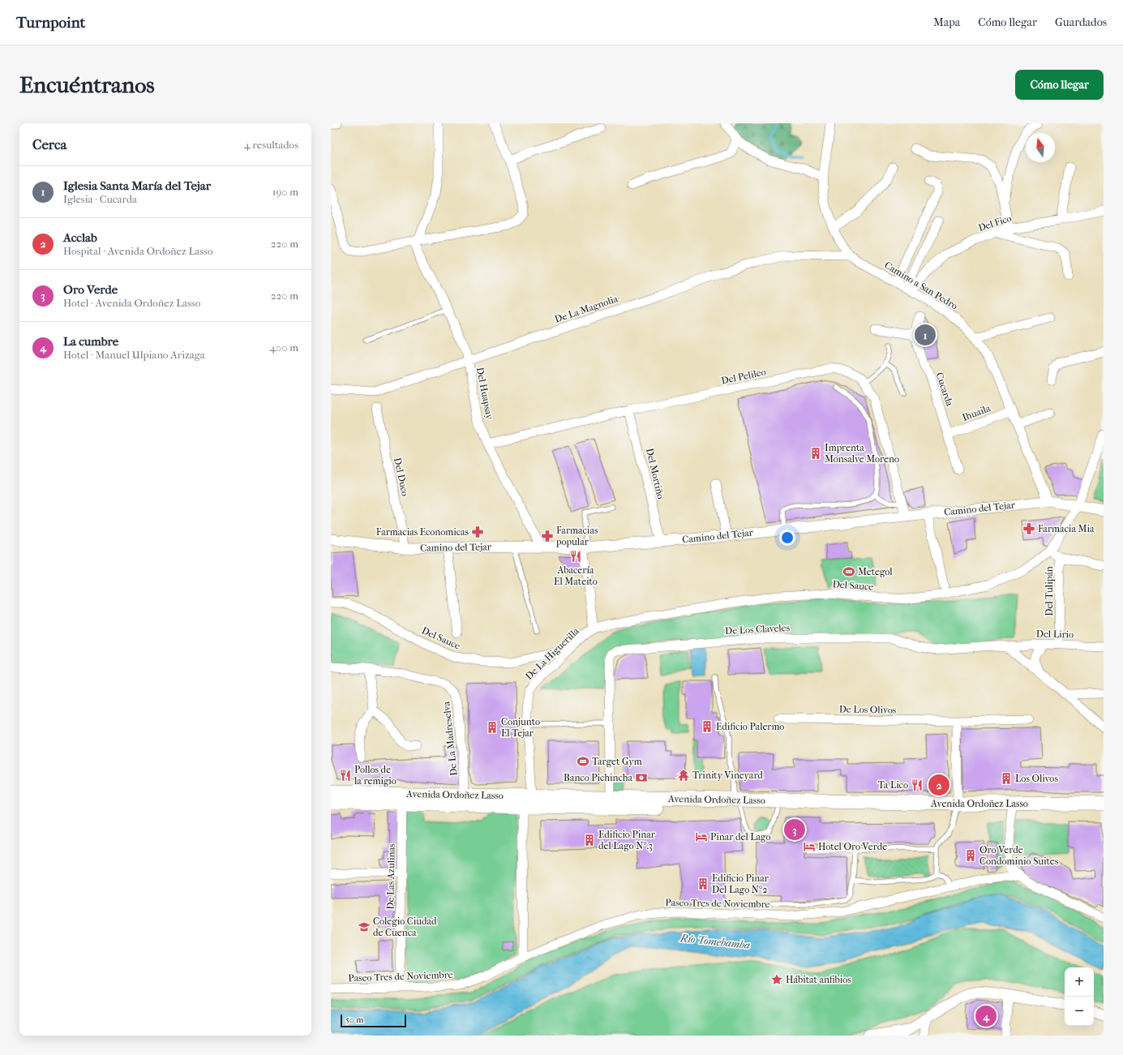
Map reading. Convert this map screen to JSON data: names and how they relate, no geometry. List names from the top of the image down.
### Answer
{
  "streets": {
    "main road": ["Avenida Ordoñez Lasso"],
    "street": [
      "Del Fico",
      "Camino a San Pedro",
      "De La Magnolia",
      "Del Pelileo",
      "Cucarda",
      "Del Huapsay",
      "Ihuaila",
      "Del Mortiño",
      "Del Duco",
      "Camino del Tejar",
      "Del Sauce",
      "Del Tulipán",
      "De Los Claveles",
      "Del Lirio",
      "De La Higuerilla",
      "De Los Olivos",
      "De La Madreselva",
      "De Las Azulinas",
      "Paseo Tres de Noviembre"
    ]
  },
  "crossings": [
    ["Del Fico", "Camino a San Pedro"],
    ["Camino a San Pedro", "De La Magnolia"],
    ["Camino a San Pedro", "Ihuaila"],
    ["Camino a San Pedro", "Camino del Tejar"],
    ["De La Magnolia", "Del Huapsay"],
    ["Del Pelileo", "Del Huapsay"],
    ["Del Pelileo", "Del Mortiño"],
    ["Del Pelileo", "Camino del Tejar"],
    ["Cucarda", "Ihuaila"],
    ["Del Huapsay", "Camino del Tejar"],
    ["Del Mortiño", "Camino del Tejar"],
    ["Del Duco", "Camino del Tejar"],
    ["Camino del Tejar", "Del Sauce"],
    ["Camino del Tejar", "De La Higuerilla"],
    ["Del Sauce", "De La Higuerilla"],
    ["Del Tulipán", "Del Lirio"],
    ["De Los Claveles", "Del Lirio"],
    ["De Los Claveles", "Avenida Ordoñez Lasso"],
    ["De La Higuerilla", "Avenida Ordoñez Lasso"],
    ["De La Madreselva", "Avenida Ordoñez Lasso"],
    ["Avenida Ordoñez Lasso", "De Las Azulinas"],
    ["De Las Azulinas", "Paseo Tres de Noviembre"]
  ],
  "water": ["Río Tomebamba"],
  "places": {
    "building": [
      "Imprenta Monsalve Moreno",
      "Edificio Palermo",
      "Conjunto El Tejar",
      "Los Olivos",
      "Edificio Pinar del Lago Nº.3",
      "Oro Verde Condominio Suites",
      "Edificio Pinar Del Lago N°2"
    ],
    "pharmacy": ["Farmacia Mia", "Farmacias Economicas", "Farmacias popular"],
    "restaurant": ["Abacería El Mateito", "Pollos de la remigio", "Ta Lico"],
    "sports": ["Metegol", "Target Gym"],
    "temple": ["Trinity Vineyard"],
    "bank": ["Banco Pichincha"],
    "hotel": ["Pinar del Lago", "Hotel Oro Verde"],
    "school or university": ["Colegio Ciudad de Cuenca"],
    "place": ["Hábitat anfibios"]
  },
  "scale_bar": "50 m",
  "north": "top",
  "page": {
    "header": "Turnpoint",
    "nav": ["Mapa", "Cómo llegar", "Guardados"],
    "buttons": "Cómo llegar",
    "title": "Encuéntranos",
    "heading": ["Cerca", "4 resultados"],
    "list": [
      {
        "mark": "1",
        "name": "Iglesia Santa María del Tejar",
        "note": "Iglesia · Cucarda",
        "value": "190 m"
      },
      {
        "mark": "2",
        "name": "Acclab",
        "note": "Hospital · Avenida Ordoñez Lasso",
        "value": "220 m"
      },
      {
        "mark": "3",
        "name": "Oro Verde",
        "note": "Hotel · Avenida Ordoñez Lasso",
        "value": "220 m"
      },
      {
        "mark": "4",
        "name": "La cumbre",
        "note": "Hotel · Manuel Ulpiano Arizaga",
        "value": "400 m"
      }
    ],
    "pins": [
      "1",
      "2",
      "3",
      "4"
    ],
    "map_buttons": ["+", "−"],
    "scale": "50 m"
  }
}
